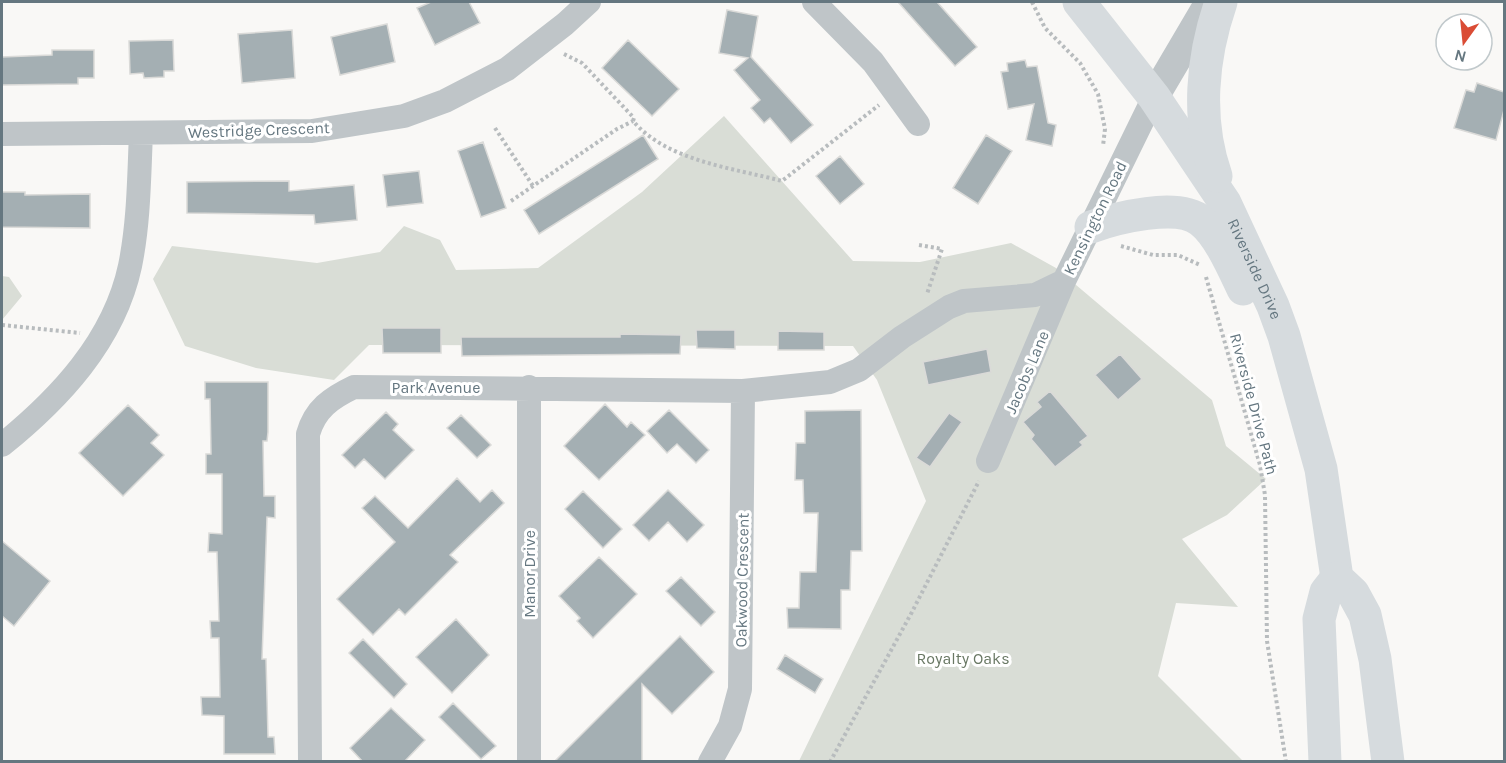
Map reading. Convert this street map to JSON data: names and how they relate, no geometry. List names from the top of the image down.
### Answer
{
  "streets": {
    "highway": ["Riverside Drive"],
    "street": [
      "Westridge Crescent",
      "Kensington Road",
      "Jacobs Lane",
      "Park Avenue",
      "Manor Drive",
      "Oakwood Crescent"
    ],
    "path": ["Riverside Drive Path"]
  },
  "crossings": [
    ["Kensington Road", "Riverside Drive"],
    ["Kensington Road", "Jacobs Lane"],
    ["Kensington Road", "Park Avenue"],
    ["Kensington Road", "Riverside Drive Path"],
    ["Park Avenue", "Manor Drive"],
    ["Park Avenue", "Oakwood Crescent"]
  ],
  "parks": ["Royalty Oaks"],
  "north": "bottom"
}
